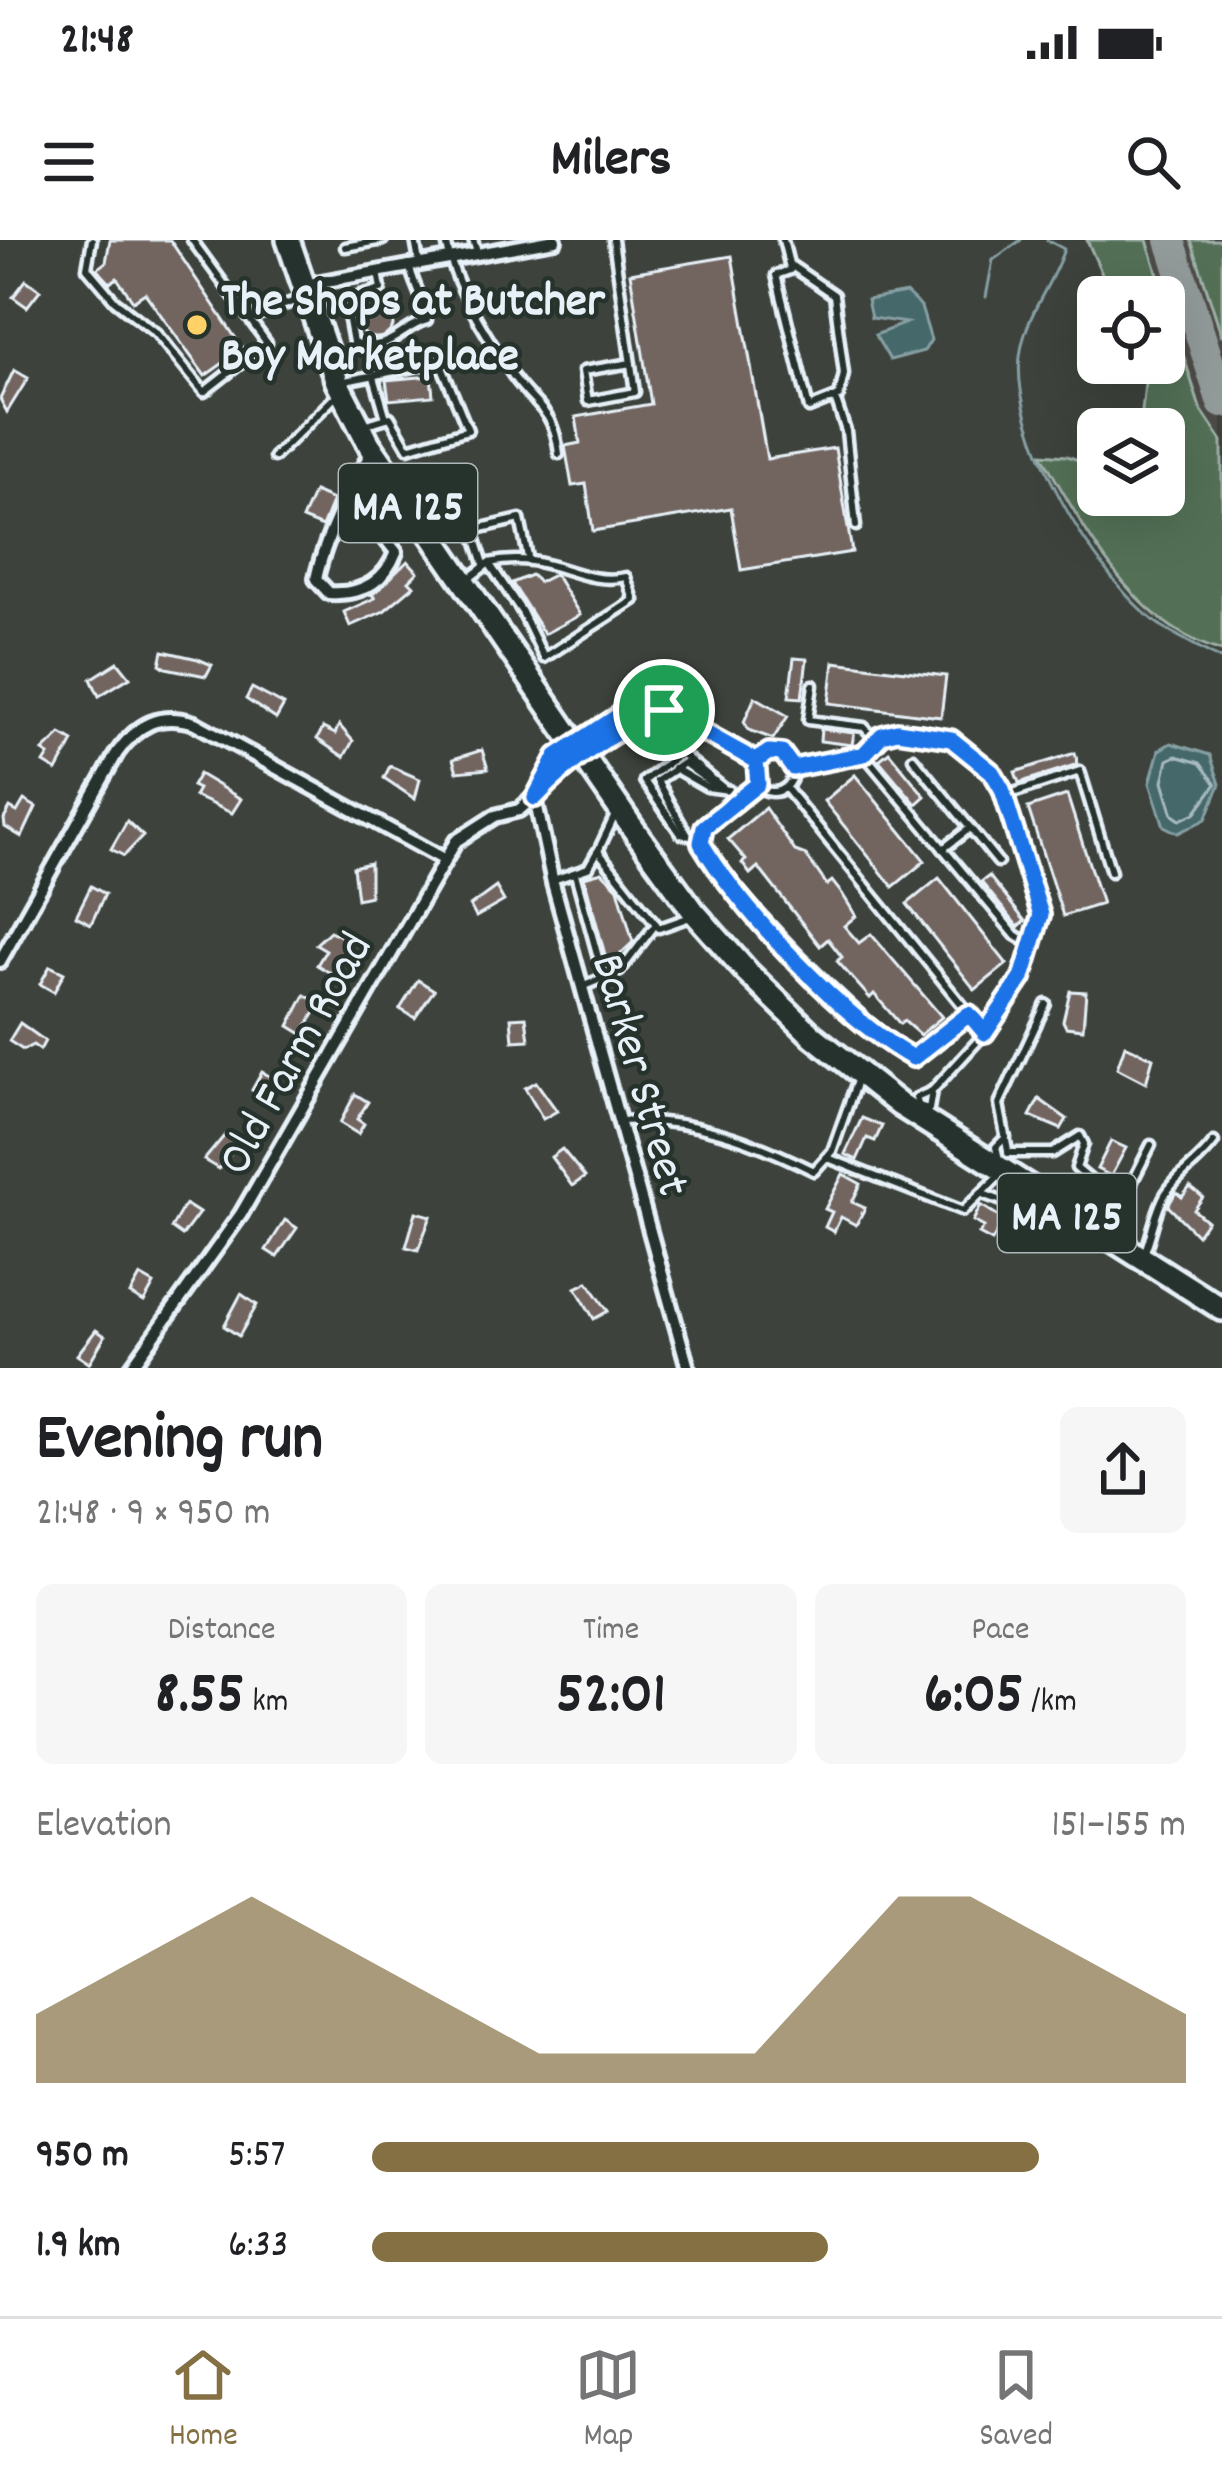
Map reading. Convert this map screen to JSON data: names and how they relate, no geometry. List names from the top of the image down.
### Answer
{
  "streets": {
    "highway": ["MA 125"],
    "street": ["Old Farm Road", "Barker Street"]
  },
  "crossings": [
    ["Old Farm Road", "Barker Street"]
  ],
  "places": ["The Shops at Butcher Boy Marketplace"],
  "page": {
    "status": "21:48",
    "header": "Milers",
    "heading": ["Evening run", "21:48 · 9 × 950 m"],
    "stats": [
      ["Distance", "8.55 km"],
      ["Time", "52:01"],
      ["Pace", "6:05 /km"]
    ],
    "chart": ["Elevation", "151–155 m"],
    "list": [
      {
        "name": "950 m",
        "note": "5:57"
      },
      {
        "name": "1.9 km",
        "note": "6:33"
      }
    ],
    "tabs": ["Home", "Map", "Saved"]
  }
}
